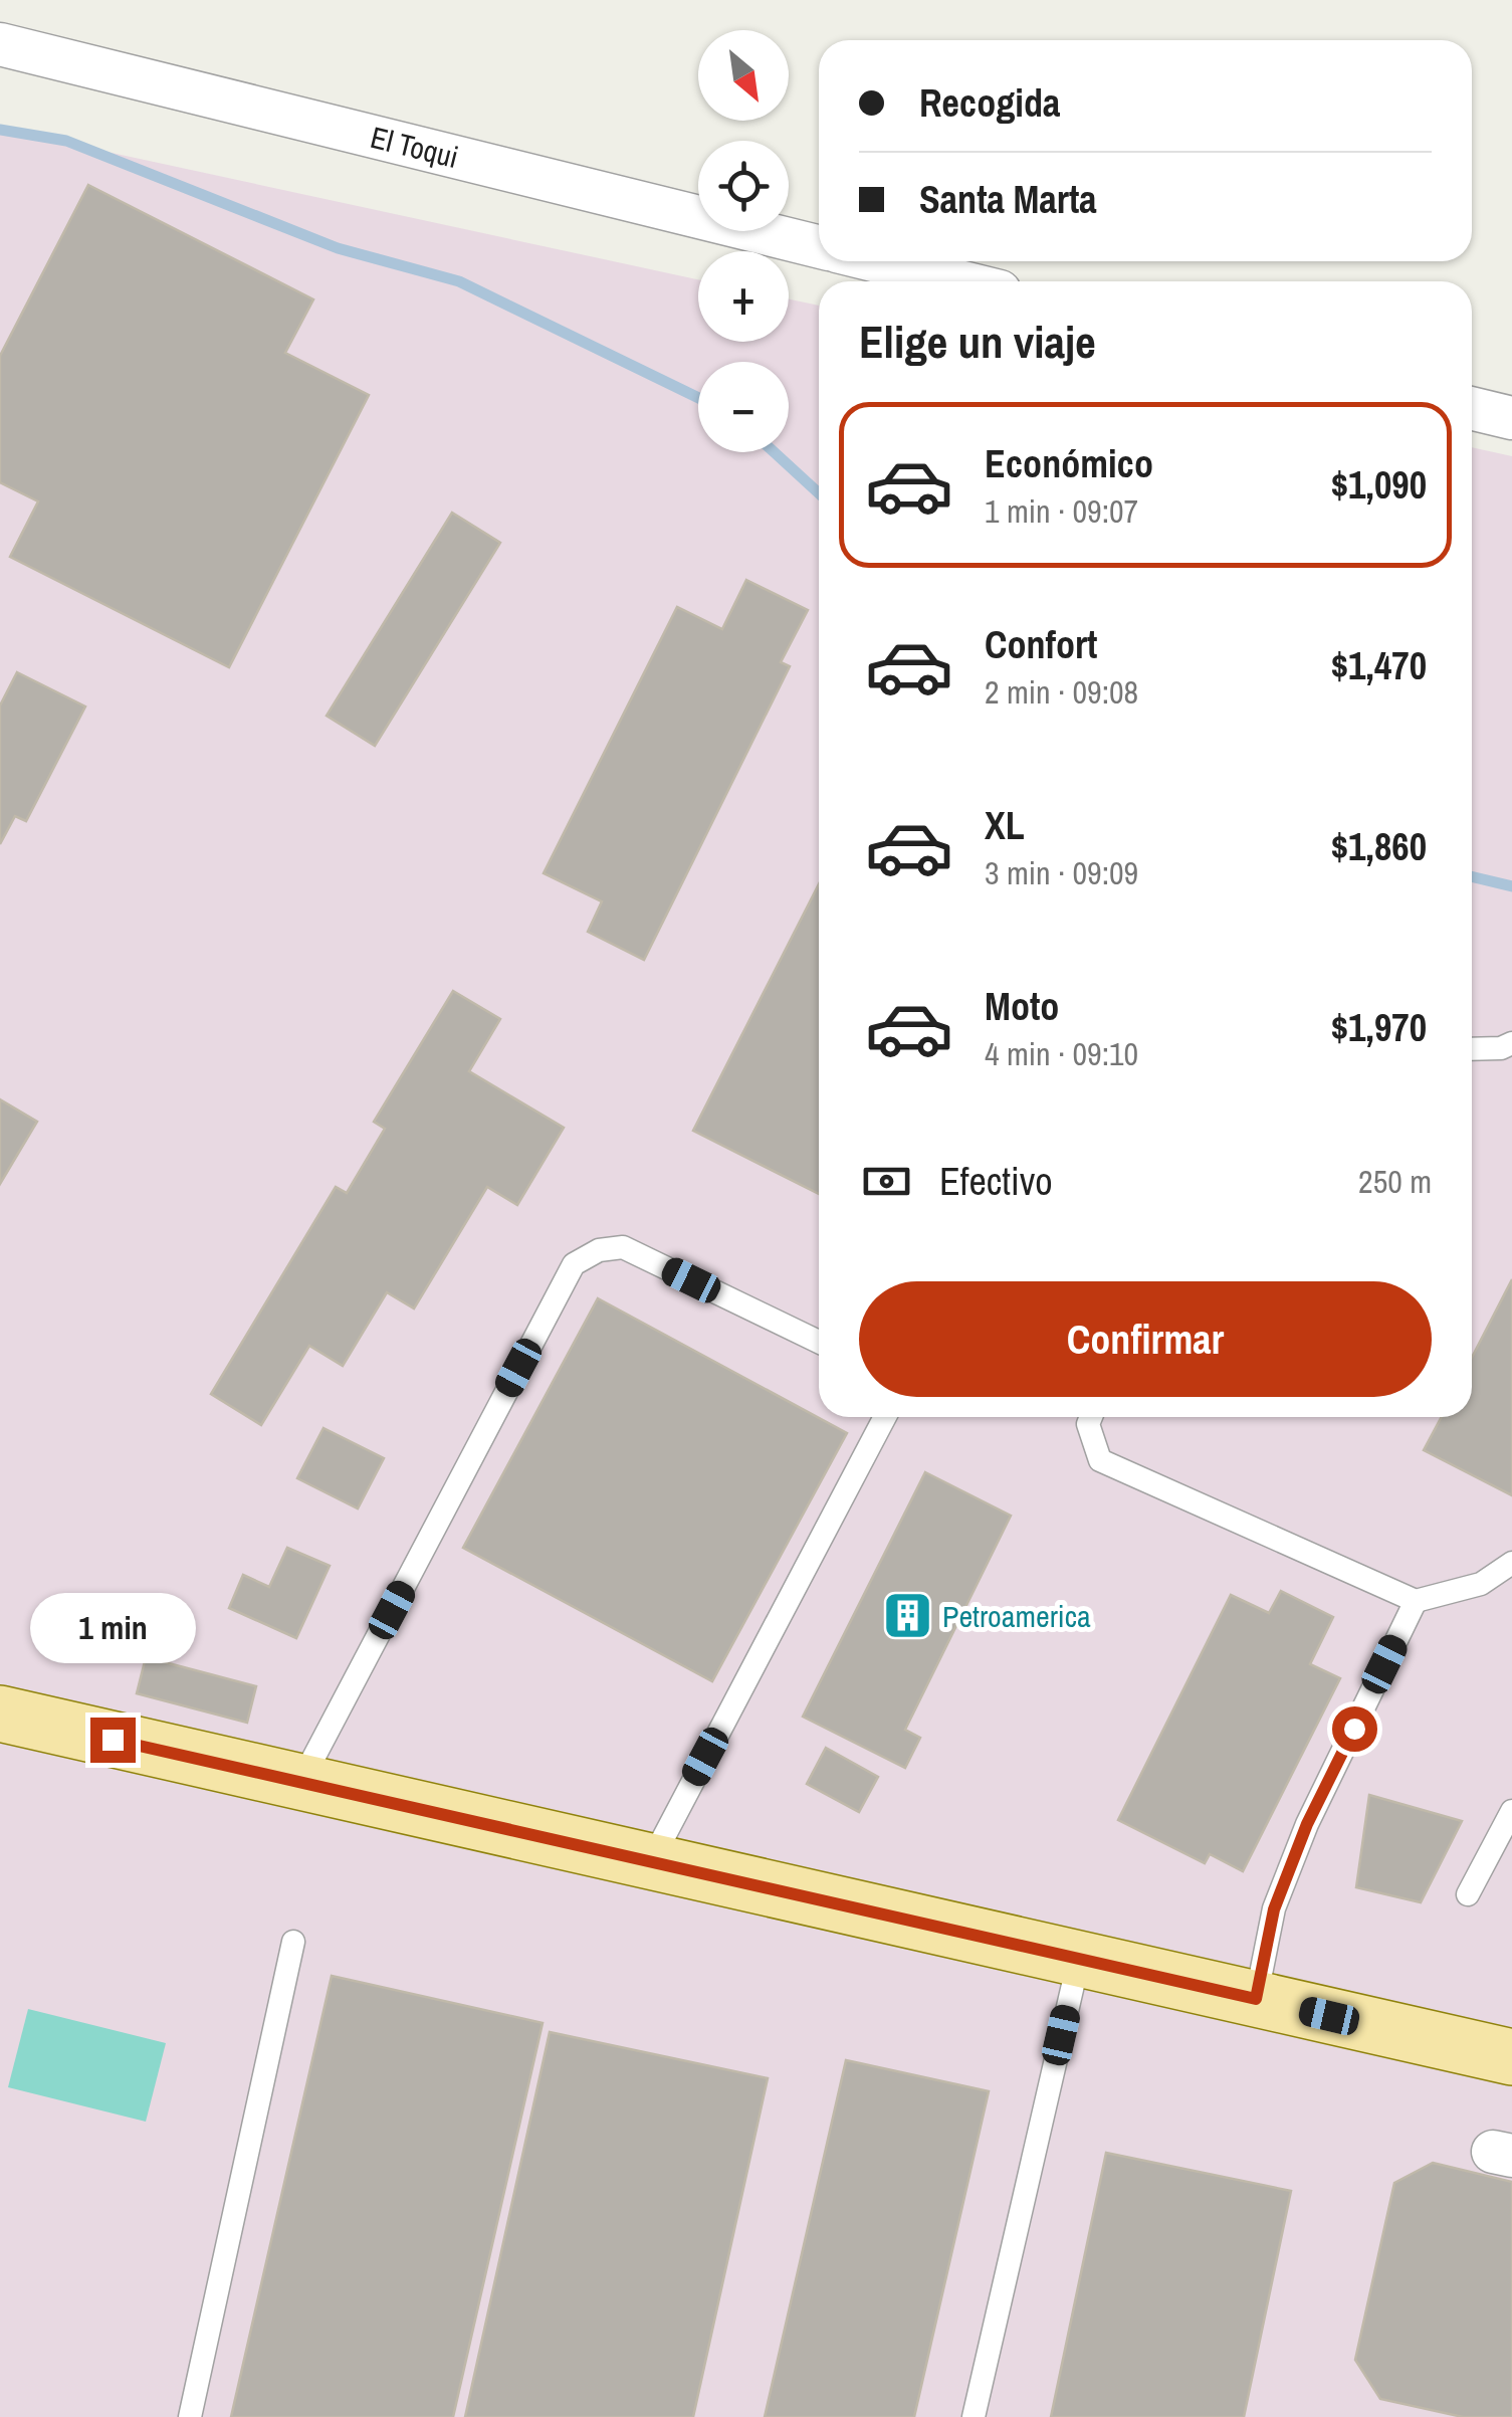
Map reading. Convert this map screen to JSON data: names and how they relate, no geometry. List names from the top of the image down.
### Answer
{
  "streets": {
    "street": ["El Toqui"]
  },
  "places": {
    "building": ["Petroamerica"]
  },
  "north": "bottom right",
  "page": {
    "map_buttons": ["+", "−"],
    "banner": ["Recogida", "Santa Marta"],
    "heading": "Elige un viaje",
    "list": [
      {
        "name": "Económico",
        "note": "1 min · 09:07",
        "value": "$1,090"
      },
      {
        "name": "Confort",
        "note": "2 min · 09:08",
        "value": "$1,470"
      },
      {
        "name": "XL",
        "note": "3 min · 09:09",
        "value": "$1,860"
      },
      {
        "name": "Moto",
        "note": "4 min · 09:10",
        "value": "$1,970"
      }
    ],
    "pay": ["Efectivo", "250 m"],
    "buttons": "Confirmar",
    "bubble": "1 min"
  }
}
